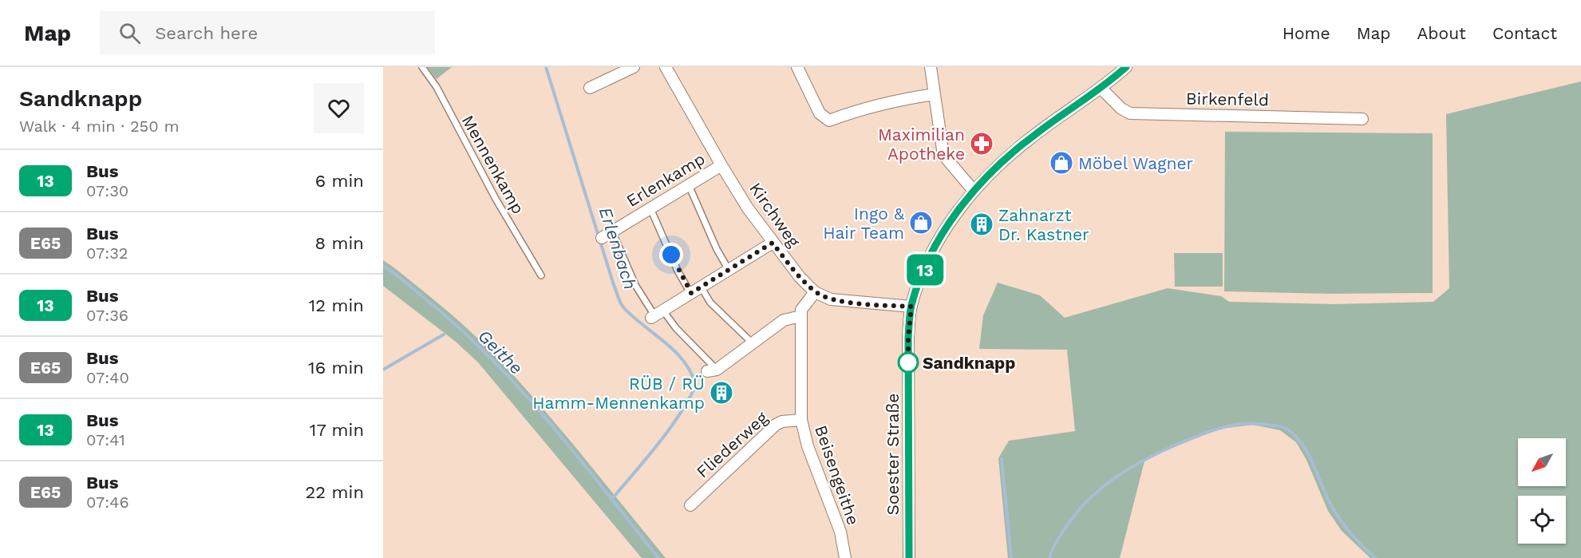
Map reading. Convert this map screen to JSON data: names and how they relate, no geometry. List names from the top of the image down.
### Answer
{
  "streets": {
    "street": [
      "Birkenfeld",
      "Erlenkamp",
      "Kirchweg",
      "Fliederweg",
      "Soester Straße",
      "Beisengeithe"
    ],
    "lane": ["Mennenkamp"]
  },
  "crossings": [
    ["Birkenfeld", "Soester Straße"],
    ["Erlenkamp", "Kirchweg"],
    ["Kirchweg", "Soester Straße"],
    ["Kirchweg", "Beisengeithe"],
    ["Fliederweg", "Beisengeithe"]
  ],
  "water": ["Erlenbach", "Geithe"],
  "places": {
    "pharmacy": ["Maximilian Apotheke"],
    "shop": ["Möbel Wagner", "Ingo & Hair Team"],
    "building": ["Zahnarzt Dr. Kastner", "RÜB / RÜ Hamm-Mennenkamp"],
    "other": ["Sandknapp"]
  },
  "lines": ["bus line 13"],
  "north": "bottom left",
  "page": {
    "header": "Map",
    "search": "Search here",
    "nav": [
      "Home",
      "Map",
      "About",
      "Contact"
    ],
    "heading": ["Sandknapp", "Walk · 4 min · 250 m"],
    "on_map": "13",
    "list": [
      {
        "mark": "13",
        "name": "Bus",
        "note": "07:30",
        "value": "6 min"
      },
      {
        "mark": "E65",
        "name": "Bus",
        "note": "07:32",
        "value": "8 min"
      },
      {
        "mark": "13",
        "name": "Bus",
        "note": "07:36",
        "value": "12 min"
      },
      {
        "mark": "E65",
        "name": "Bus",
        "note": "07:40",
        "value": "16 min"
      },
      {
        "mark": "13",
        "name": "Bus",
        "note": "07:41",
        "value": "17 min"
      },
      {
        "mark": "E65",
        "name": "Bus",
        "note": "07:46",
        "value": "22 min"
      }
    ]
  }
}
